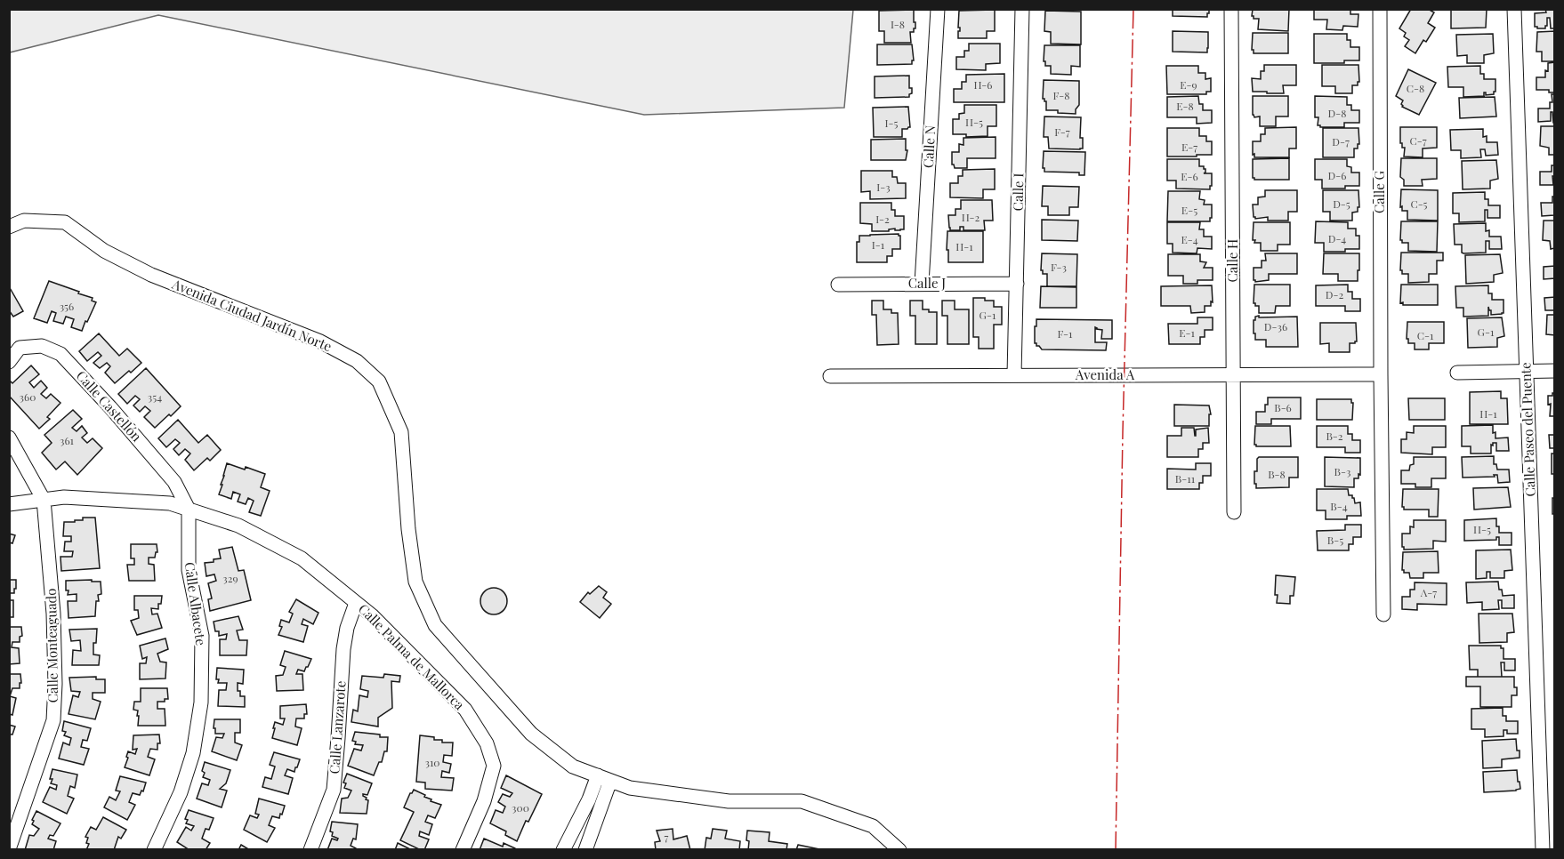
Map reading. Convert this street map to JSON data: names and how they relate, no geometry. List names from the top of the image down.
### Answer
{
  "streets": {
    "street": [
      "Calle N",
      "Calle I",
      "Calle G",
      "Calle H",
      "Calle J",
      "Avenida Ciudad Jardín Norte",
      "Avenida A",
      "Calle Castellón",
      "Calle Paseo del Puente",
      "Calle Albacete",
      "Calle Monteaguado",
      "Calle Palma de Mallorca",
      "Calle Lanzarote"
    ]
  },
  "crossings": [
    ["Calle N", "Calle J"],
    ["Calle I", "Calle J"],
    ["Calle I", "Avenida A"],
    ["Calle G", "Avenida A"],
    ["Calle H", "Avenida A"],
    ["Calle Castellón", "Calle Albacete"],
    ["Calle Castellón", "Calle Palma de Mallorca"],
    ["Calle Albacete", "Calle Palma de Mallorca"],
    ["Calle Monteaguado", "Calle Palma de Mallorca"],
    ["Calle Palma de Mallorca", "Calle Lanzarote"]
  ],
  "house_numbers": [
    "I-8",
    "H-6",
    "E-9",
    "C-8",
    "F-8",
    "E-8",
    "D-8",
    "H-5",
    "I-5",
    "F-7",
    "C-7",
    "D-7",
    "E-7",
    "D-6",
    "E-6",
    "I-3",
    "D-5",
    "C-5",
    "E-5",
    "H-2",
    "I-2",
    "D-4",
    "E-4",
    "I-1",
    "H-1",
    "F-3",
    "D-2",
    "356",
    "G-1",
    "D-36",
    "G-1",
    "E-1",
    "F-1",
    "C-1",
    "360",
    "354",
    "B-6",
    "H-1",
    "B-2",
    "361",
    "B-3",
    "B-8",
    "B-11",
    "B-4",
    "H-5",
    "B-5",
    "329",
    "A-7",
    "310",
    "300",
    "7"
  ]
}
